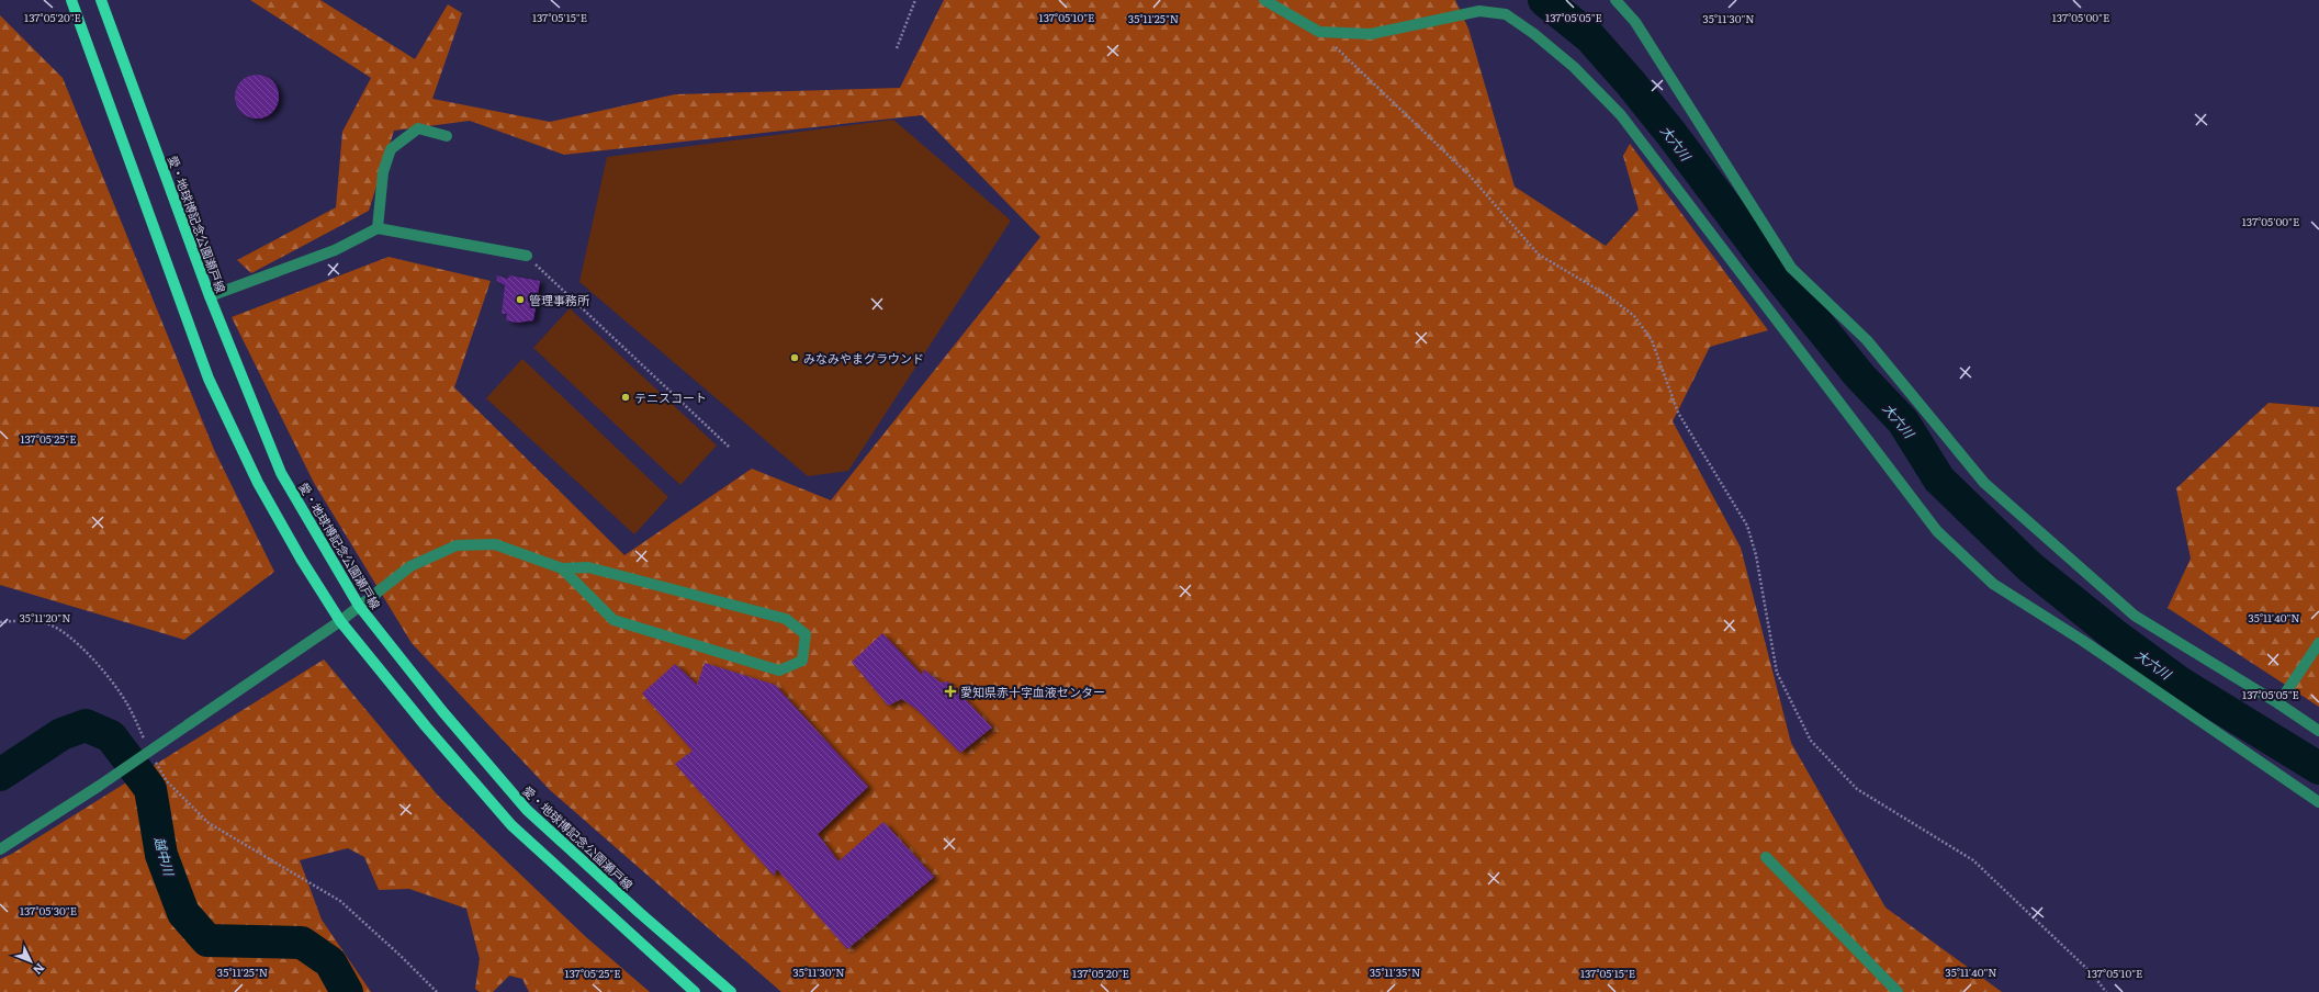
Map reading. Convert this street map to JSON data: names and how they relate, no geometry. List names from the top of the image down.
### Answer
{
  "streets": {
    "main road": ["愛・地球博記念公園瀬戸線"]
  },
  "water": ["大六川", "越中川"],
  "places": {
    "other": ["管理事務所", "みなみやまグラウンド", "テニスコート"],
    "health": ["愛知県赤十字血液センター"]
  },
  "north": "bottom right",
  "coordinates": [
    "137°05'20\"E",
    "137°05'15\"E",
    "137°05'10\"E",
    "137°05'05\"E",
    "137°05'00\"E",
    "35°11'25\"N",
    "35°11'30\"N",
    "137°05'25\"E",
    "35°11'20\"N",
    "35°11'40\"N",
    "137°05'30\"E",
    "35°11'35\"N"
  ]
}
